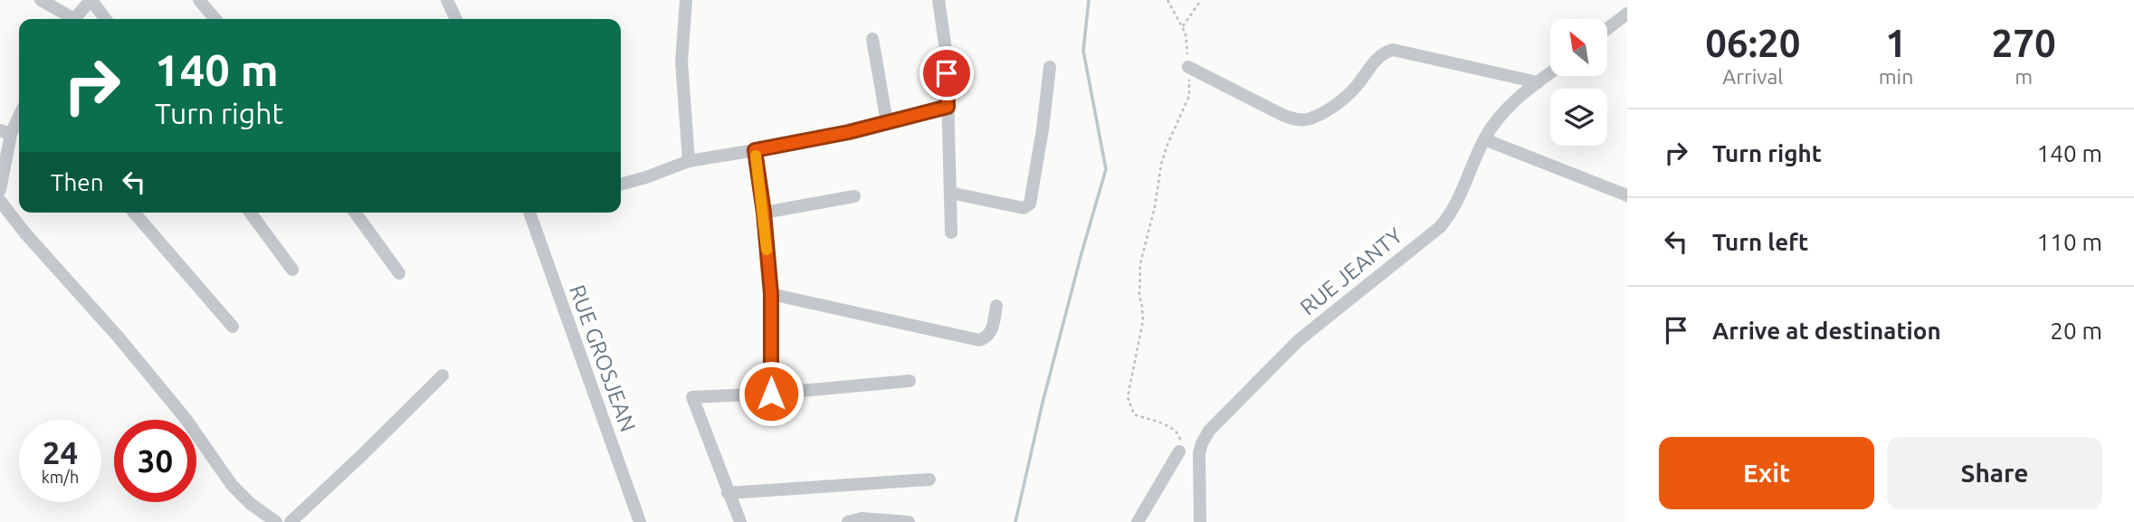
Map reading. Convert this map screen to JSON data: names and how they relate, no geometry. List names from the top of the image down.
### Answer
{
  "streets": {
    "street": ["RUE JEANTY", "RUE GROSJEAN"]
  },
  "north": "top left",
  "page": {
    "eta": [
      "06:20",
      "Arrival",
      "1",
      "min",
      "270",
      "m"
    ],
    "turn": ["140 m", "Turn right"],
    "list": [
      {
        "name": "Turn right",
        "value": "140 m"
      },
      {
        "name": "Turn left",
        "value": "110 m"
      },
      {
        "name": "Arrive at destination",
        "value": "20 m"
      }
    ],
    "then": "Then",
    "speed": "24 km/h",
    "limit": "30",
    "buttons": ["Exit", "Share"]
  }
}
